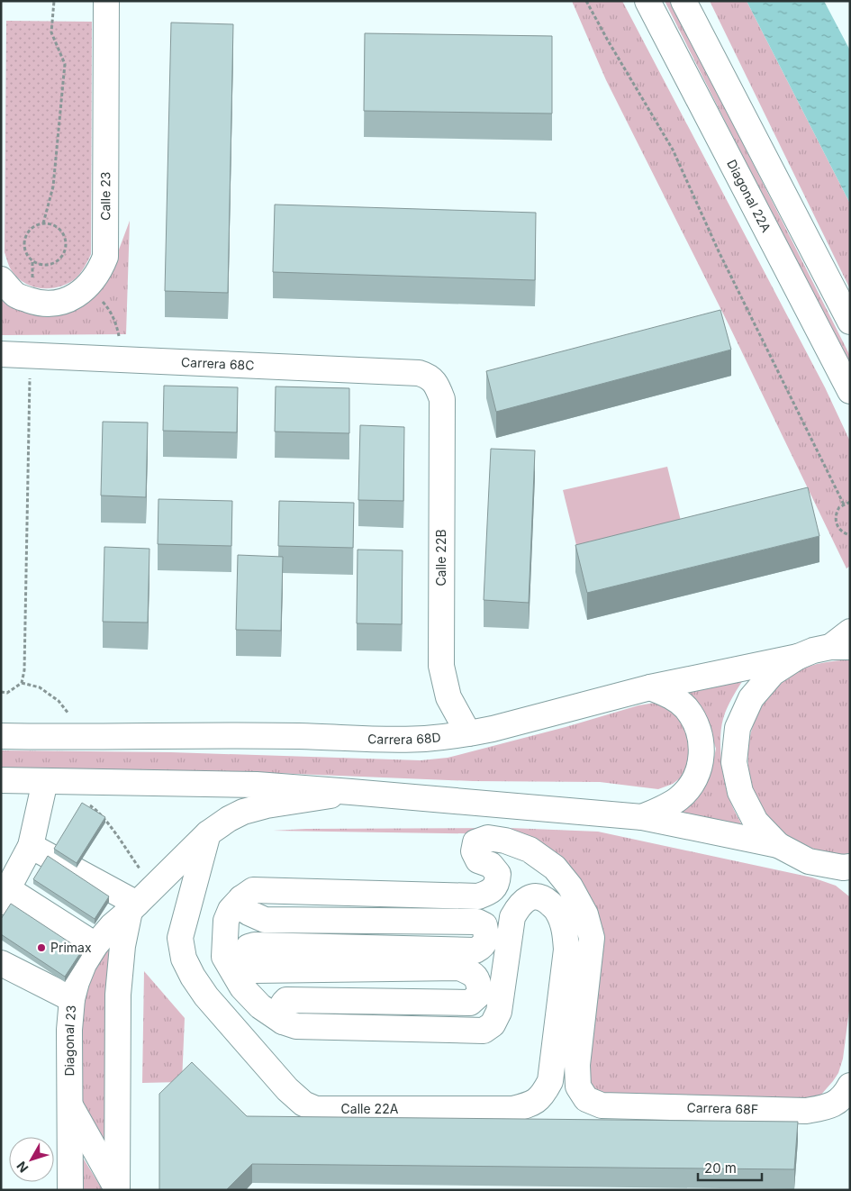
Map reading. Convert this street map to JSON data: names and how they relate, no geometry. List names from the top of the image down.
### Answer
{
  "streets": {
    "street": [
      "Calle 23",
      "Diagonal 22A",
      "Carrera 68C",
      "Calle 22B",
      "Carrera 68D",
      "Diagonal 23",
      "Calle 22A",
      "Carrera 68F"
    ]
  },
  "crossings": [
    ["Carrera 68C", "Calle 22B"],
    ["Calle 22B", "Carrera 68D"],
    ["Diagonal 23", "Calle 22A"]
  ],
  "places": ["Primax"],
  "scale_bar": "20 m",
  "north": "bottom left"
}
